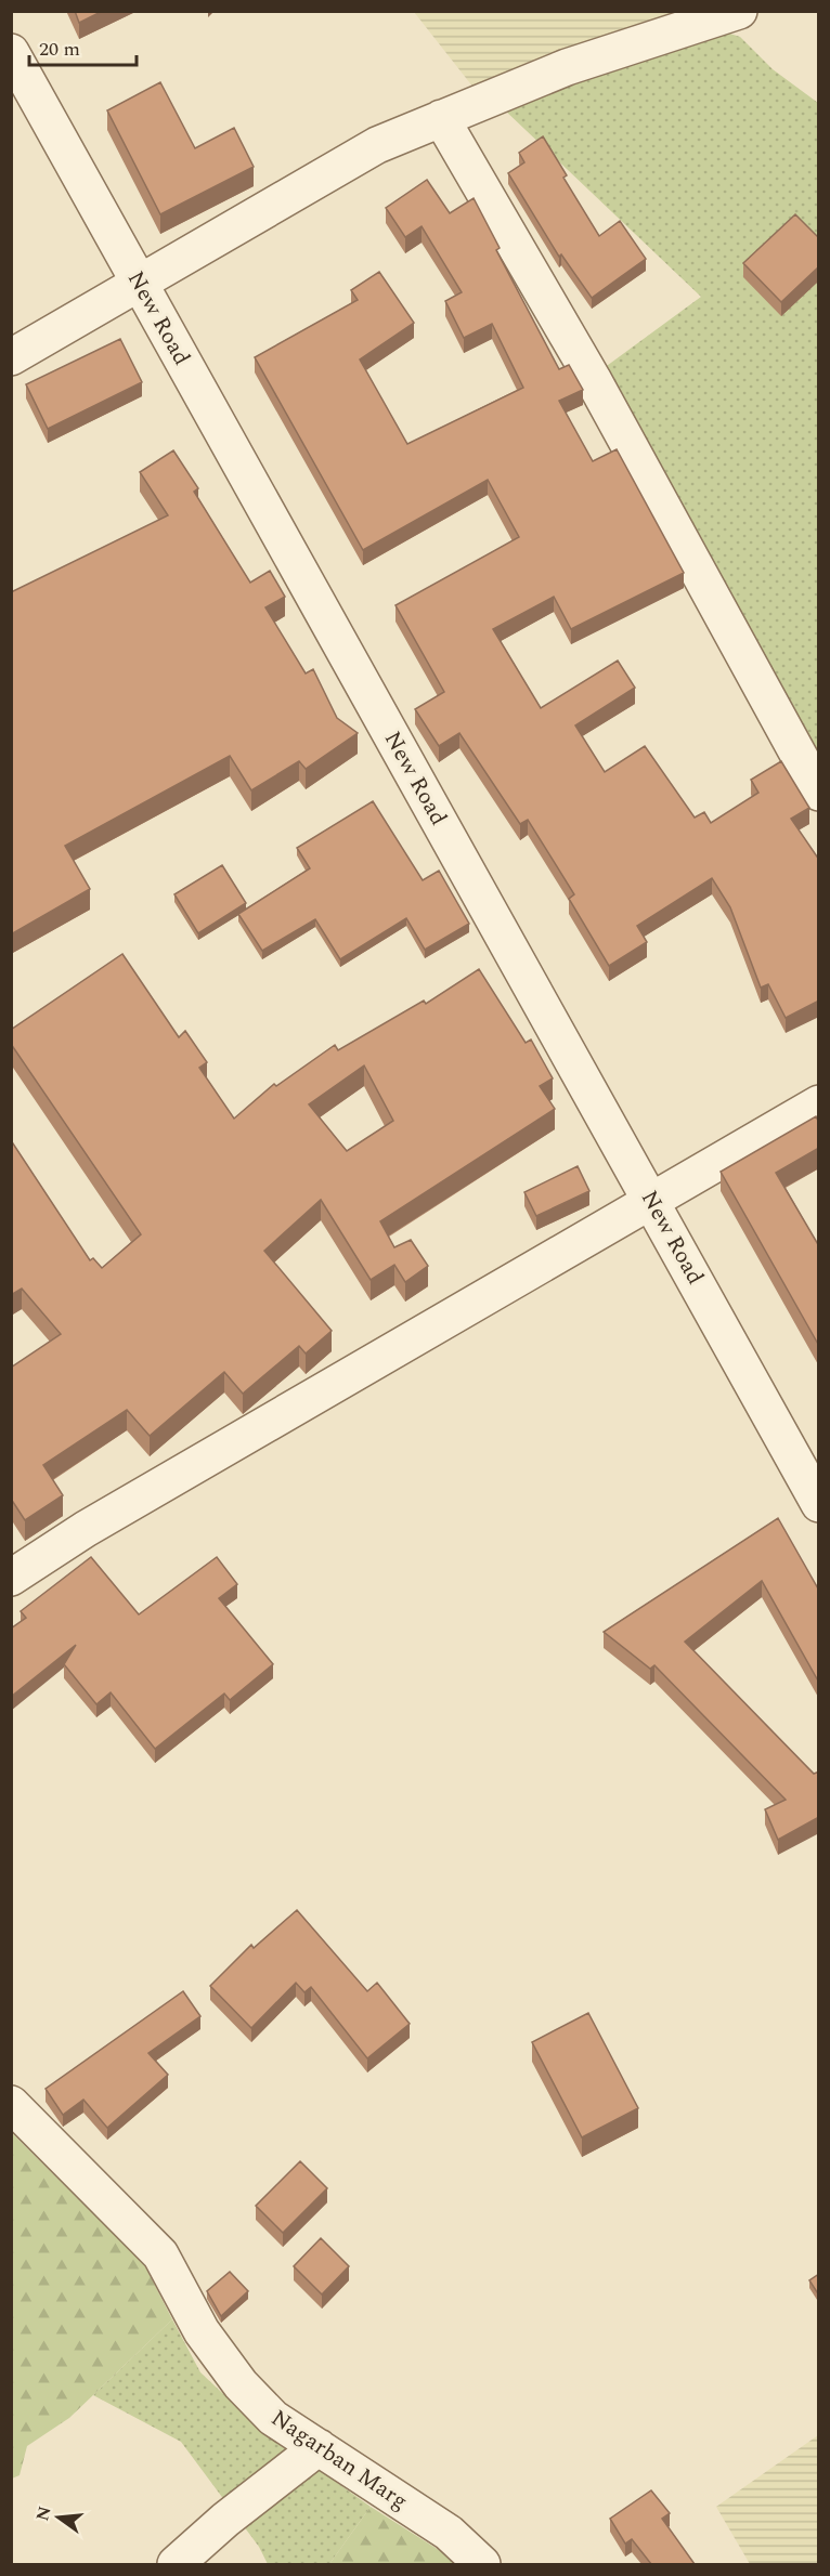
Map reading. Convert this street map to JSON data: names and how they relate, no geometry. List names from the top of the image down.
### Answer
{
  "streets": {
    "street": ["New Road", "Nagarban Marg"]
  },
  "scale_bar": "20 m",
  "north": "left"
}
